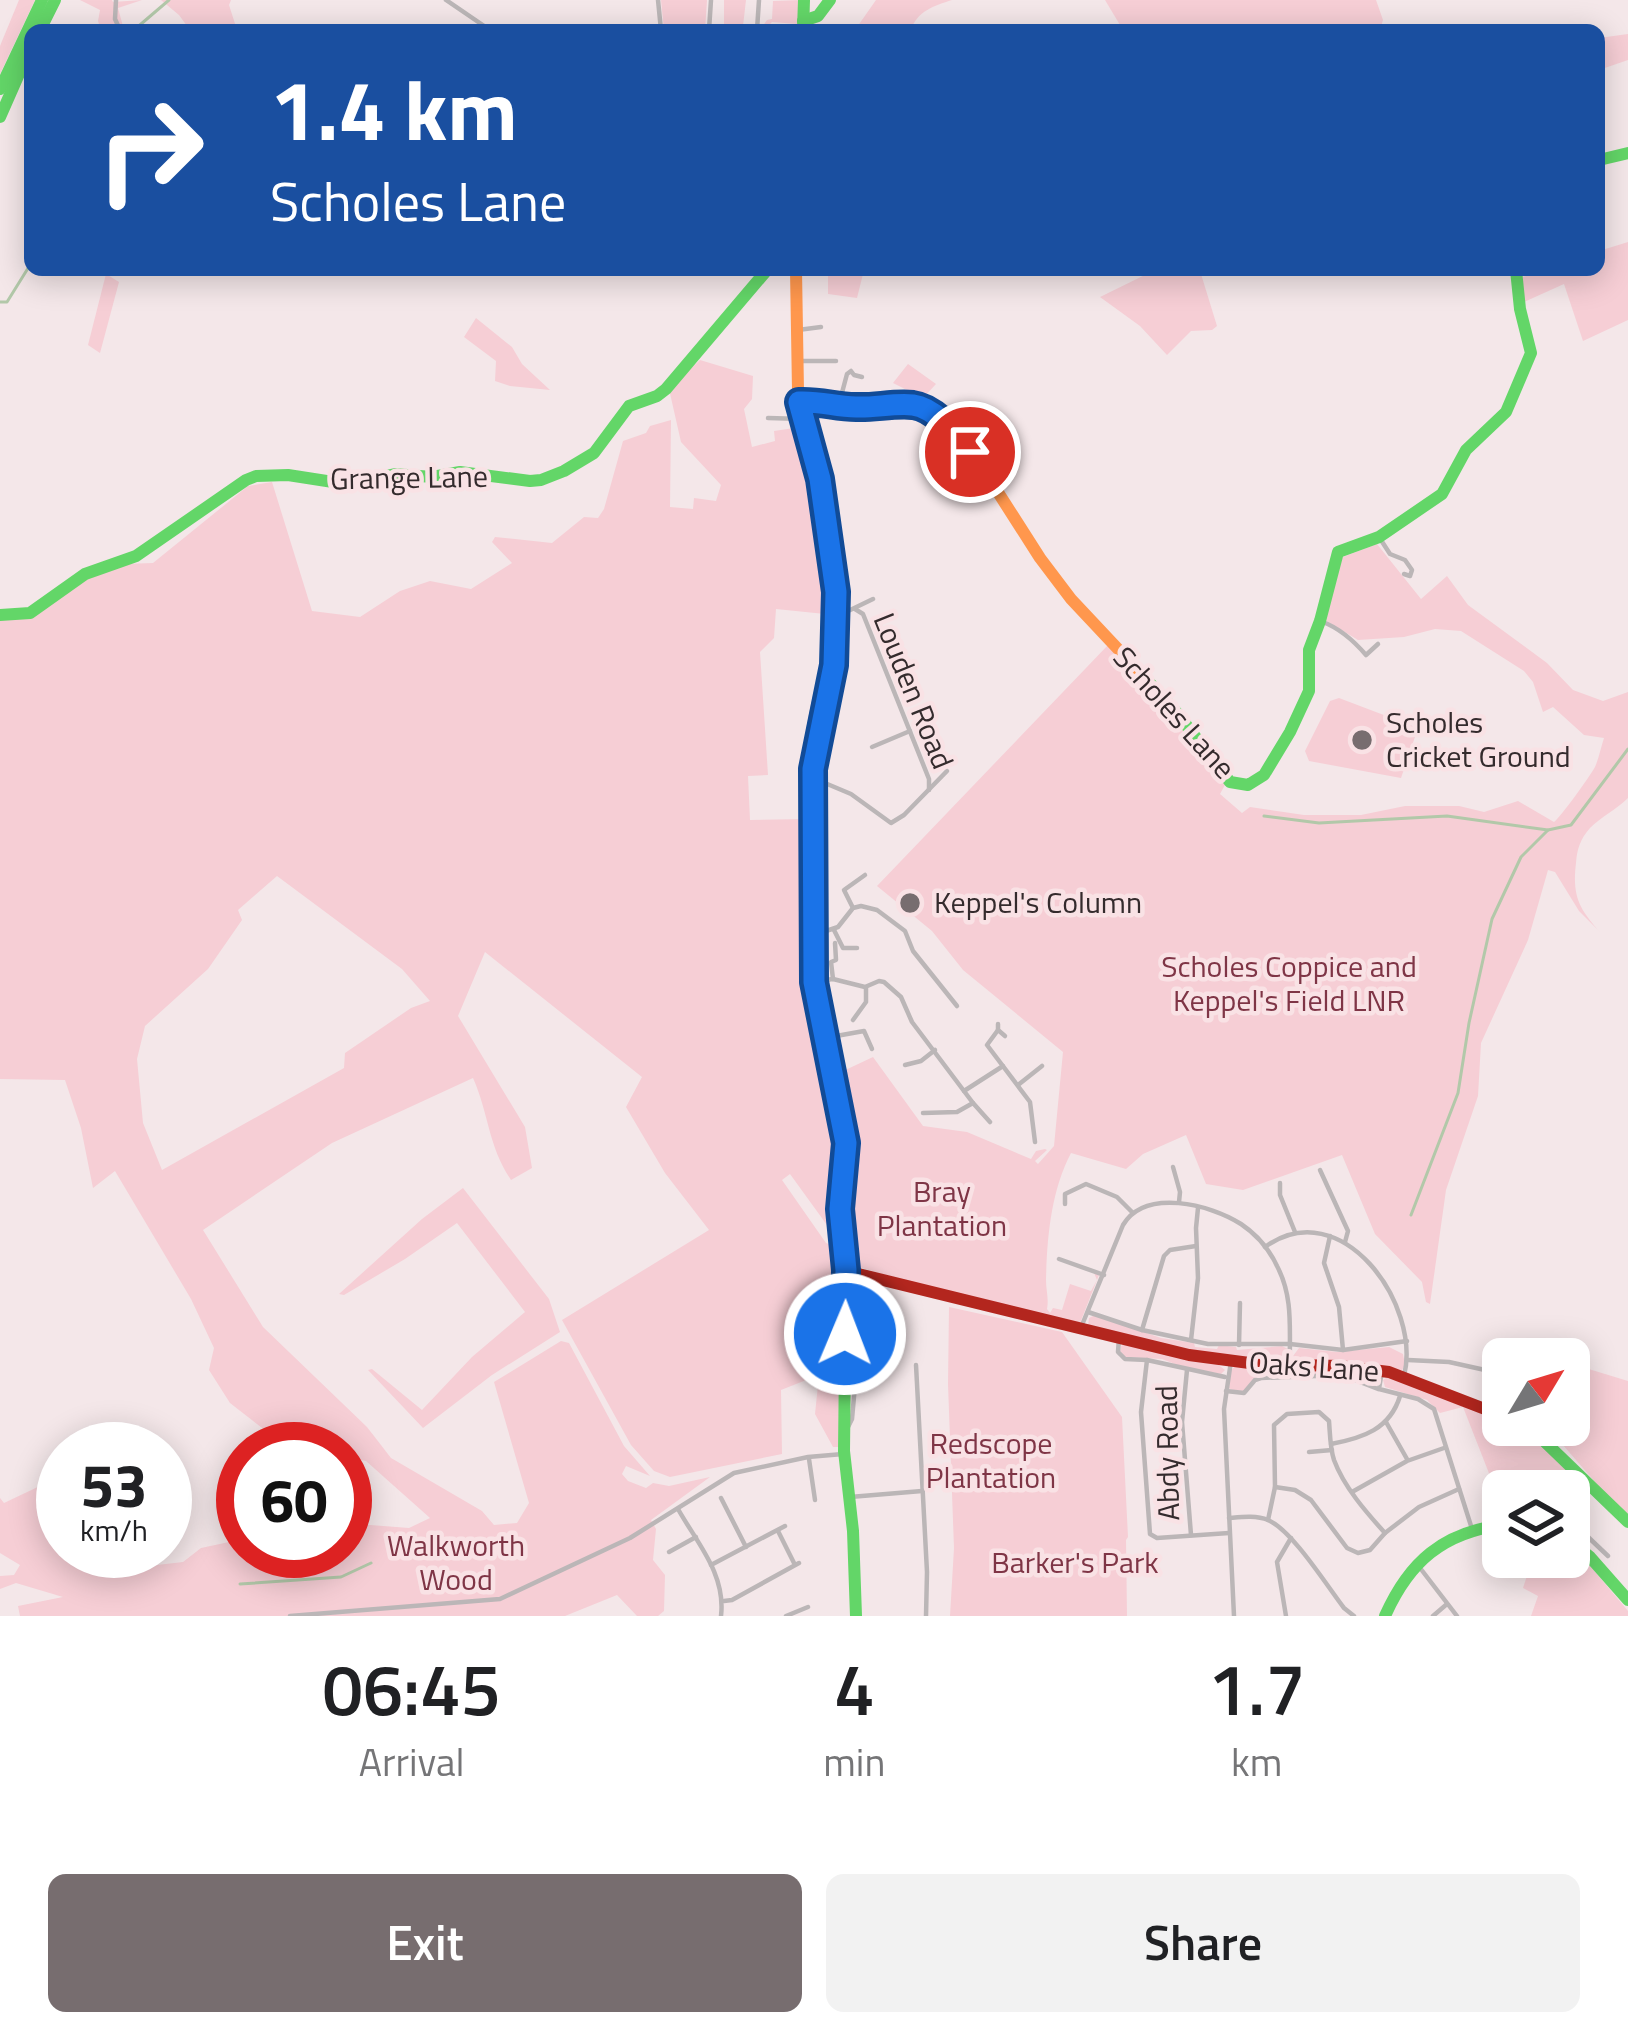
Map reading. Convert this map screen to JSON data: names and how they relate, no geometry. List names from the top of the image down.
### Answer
{
  "streets": {
    "main road": ["Grange Lane", "Scholes Lane", "Oaks Lane"],
    "street": ["Louden Road", "Abdy Road"]
  },
  "crossings": [
    ["Oaks Lane", "Abdy Road"]
  ],
  "parks": [
    "Scholes Coppice and Keppel's Field LNR",
    "Bray Plantation",
    "Redscope Plantation",
    "Walkworth Wood",
    "Barker's Park"
  ],
  "places": ["Scholes Cricket Ground", "Keppel's Column"],
  "north": "top right",
  "page": {
    "turn": ["1.4 km", "Scholes Lane"],
    "speed": "53 km/h",
    "limit": "60",
    "eta": [
      "06:45",
      "Arrival",
      "4",
      "min",
      "1.7",
      "km"
    ],
    "buttons": ["Exit", "Share"]
  }
}
